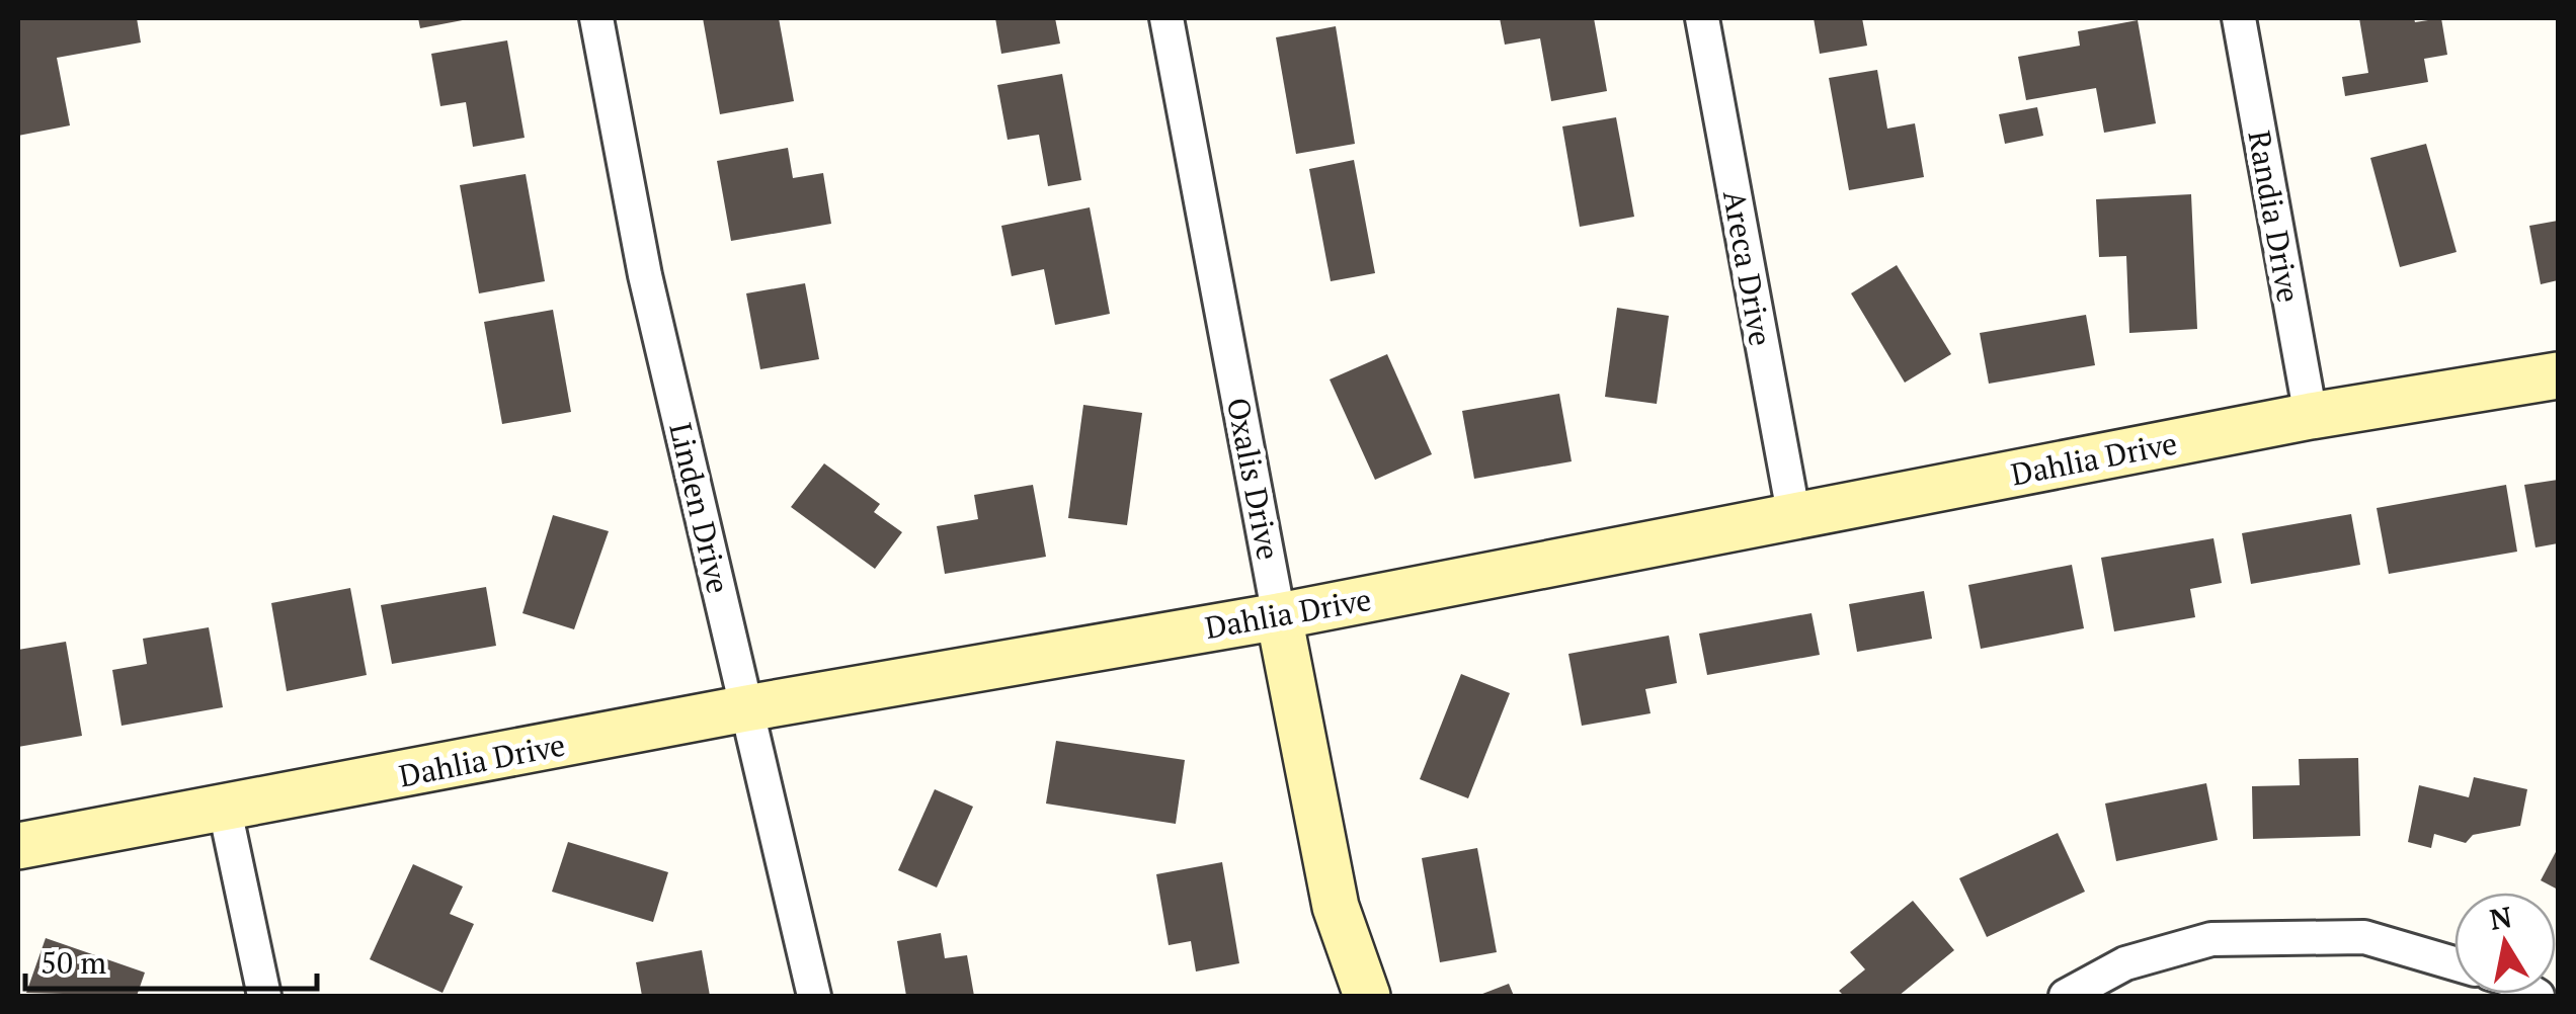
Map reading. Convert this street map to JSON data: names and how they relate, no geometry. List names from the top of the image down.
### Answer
{
  "streets": {
    "street": [
      "Randia Drive",
      "Areca Drive",
      "Dahlia Drive",
      "Oxalis Drive",
      "Linden Drive"
    ]
  },
  "crossings": [
    ["Randia Drive", "Dahlia Drive"],
    ["Areca Drive", "Dahlia Drive"],
    ["Dahlia Drive", "Oxalis Drive"],
    ["Dahlia Drive", "Linden Drive"]
  ],
  "scale_bar": "50 m",
  "north": "top"
}
